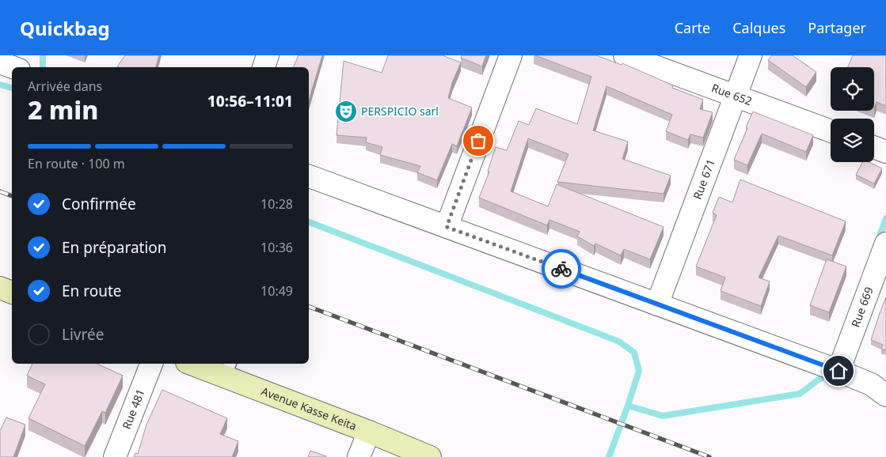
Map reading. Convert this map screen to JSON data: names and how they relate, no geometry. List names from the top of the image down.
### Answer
{
  "streets": {
    "main road": ["Avenue Kasse Keita"],
    "street": [
      "Rue 652",
      "Rue 671",
      "Rue 669",
      "Rue 481"
    ]
  },
  "crossings": [
    ["Rue 652", "Rue 671"]
  ],
  "places": {
    "theatre": ["PERSPICIO sarl"]
  },
  "page": {
    "header": "Quickbag",
    "nav": ["Carte", "Calques", "Partager"],
    "heading": ["2 min", "Arrivée dans", "10:56–11:01"],
    "bar": "En route · 100 m",
    "list": [
      ["Confirmée", "10:28"],
      ["En préparation", "10:36"],
      ["En route", "10:49"],
      "Livrée"
    ]
  }
}
